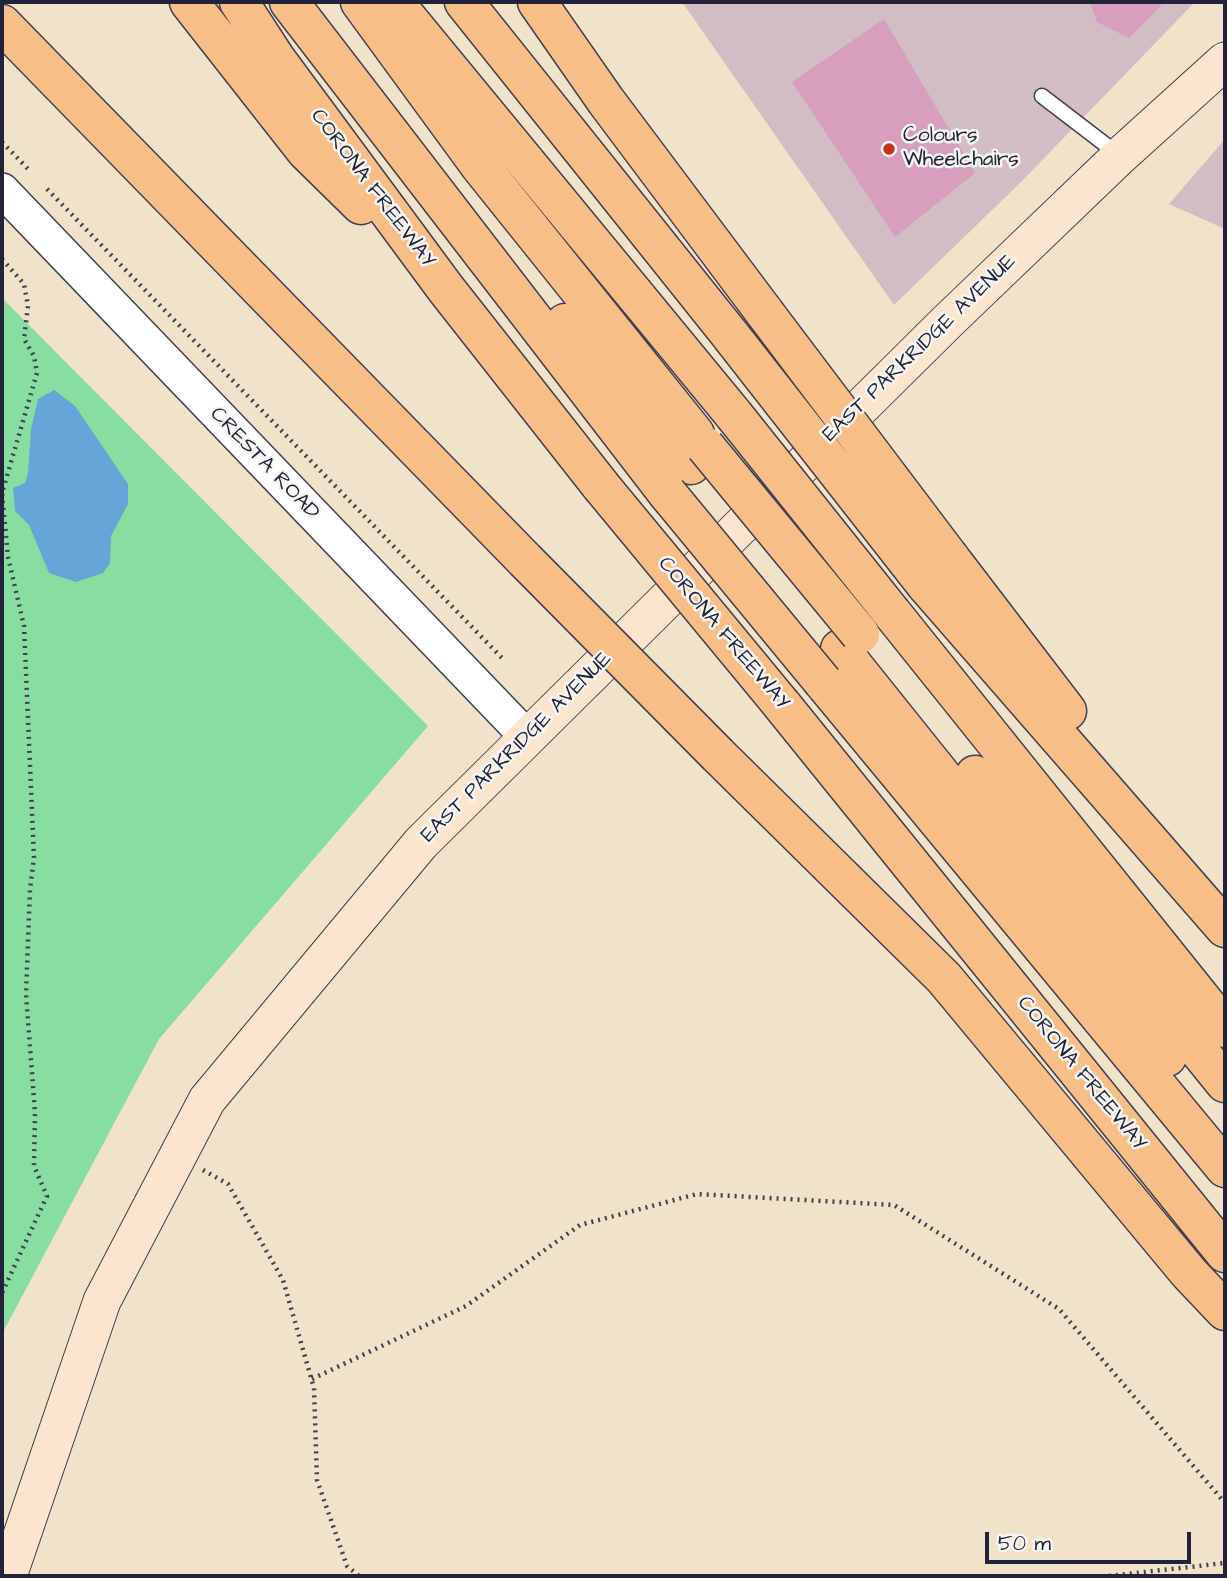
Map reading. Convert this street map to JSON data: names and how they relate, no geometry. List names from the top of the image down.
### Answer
{
  "streets": {
    "highway": ["CORONA FREEWAY"],
    "main road": ["EAST PARKRIDGE AVENUE"],
    "street": ["CRESTA ROAD"]
  },
  "crossings": [
    ["EAST PARKRIDGE AVENUE", "CRESTA ROAD"]
  ],
  "places": ["Colours Wheelchairs"],
  "scale_bar": "50 m"
}
